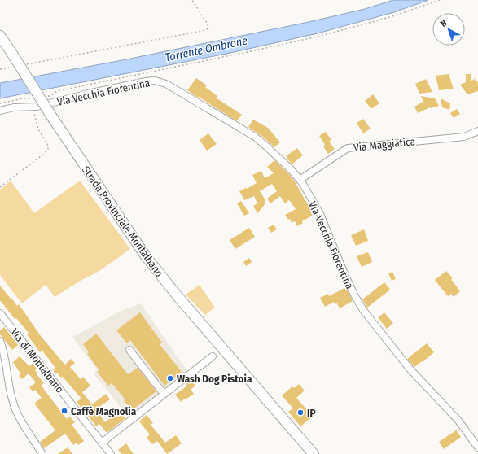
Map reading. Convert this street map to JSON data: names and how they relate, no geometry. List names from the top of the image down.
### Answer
{
  "streets": {
    "main road": ["Strada Provinciale Montalbano"],
    "street": ["Via Vecchia Fiorentina", "Via Maggiatica", "Via di Montalbano"]
  },
  "crossings": [
    ["Via Vecchia Fiorentina", "Via Maggiatica"]
  ],
  "water": ["Torrente Ombrone"],
  "places": ["Wash Dog Pistoia", "Caffè Magnolia", "IP"],
  "north": "top left"
}
